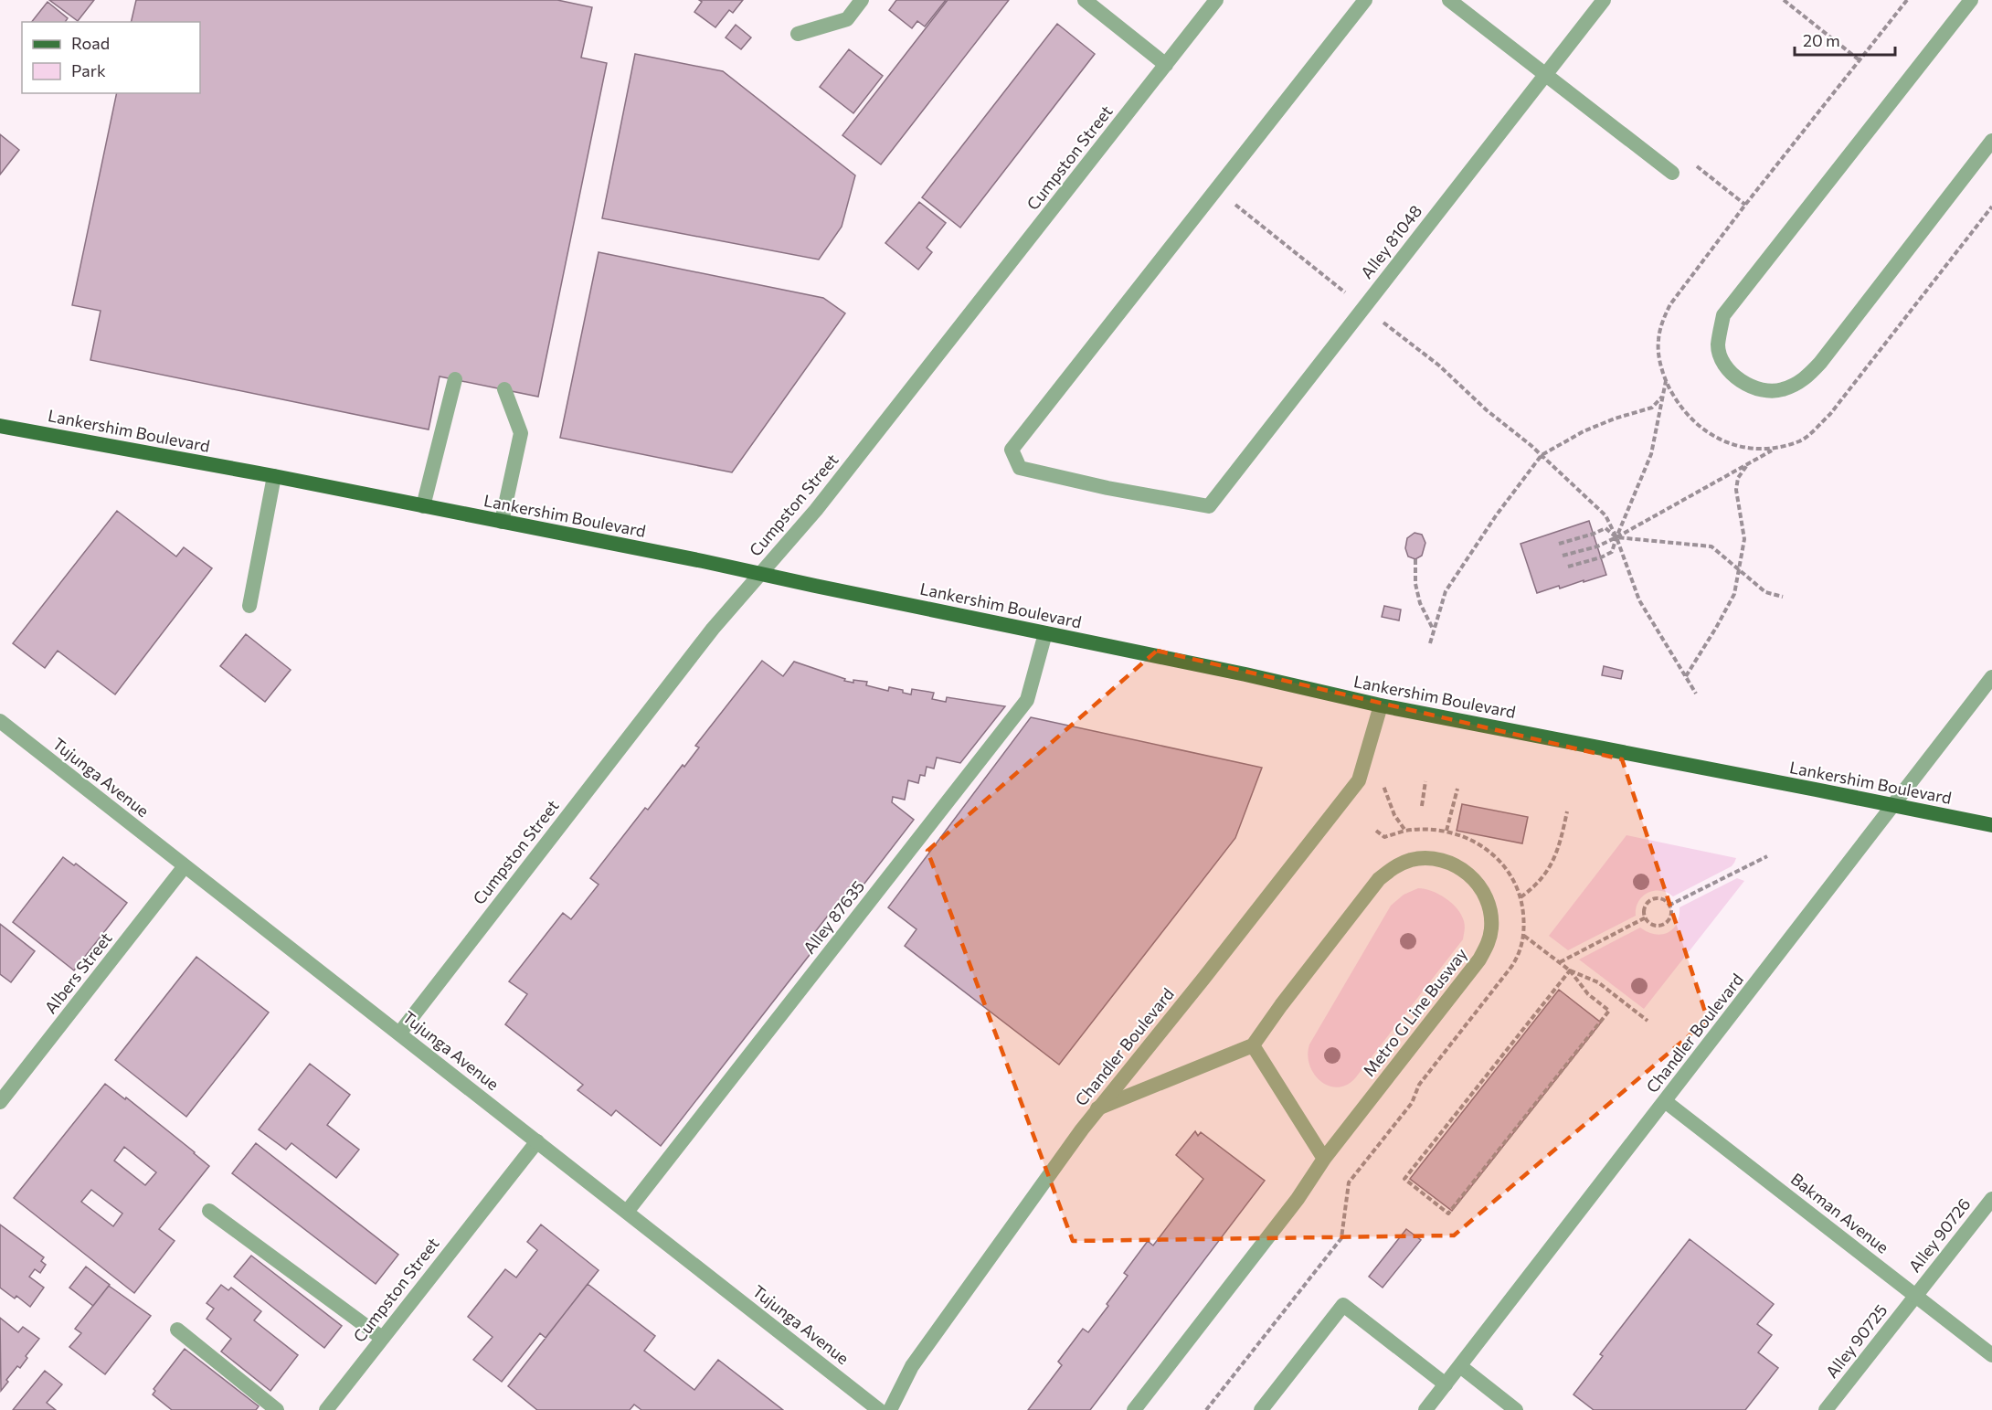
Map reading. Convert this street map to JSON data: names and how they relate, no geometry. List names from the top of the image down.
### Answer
{
  "streets": {
    "main road": ["Lankershim Boulevard"],
    "street": [
      "Cumpston Street",
      "Alley 81048",
      "Tujunga Avenue",
      "Alley 87635",
      "Albers Street",
      "Metro G Line Busway",
      "Chandler Boulevard",
      "Bakman Avenue",
      "Alley 90726",
      "Alley 90725"
    ]
  },
  "crossings": [
    ["Cumpston Street", "Lankershim Boulevard"],
    ["Cumpston Street", "Tujunga Avenue"],
    ["Lankershim Boulevard", "Alley 87635"],
    ["Lankershim Boulevard", "Chandler Boulevard"],
    ["Tujunga Avenue", "Alley 87635"],
    ["Tujunga Avenue", "Albers Street"],
    ["Chandler Boulevard", "Bakman Avenue"],
    ["Bakman Avenue", "Alley 90726"],
    ["Bakman Avenue", "Alley 90725"],
    ["Alley 90726", "Alley 90725"]
  ],
  "legend": ["Road", "Park"],
  "scale_bar": "20 m"
}
